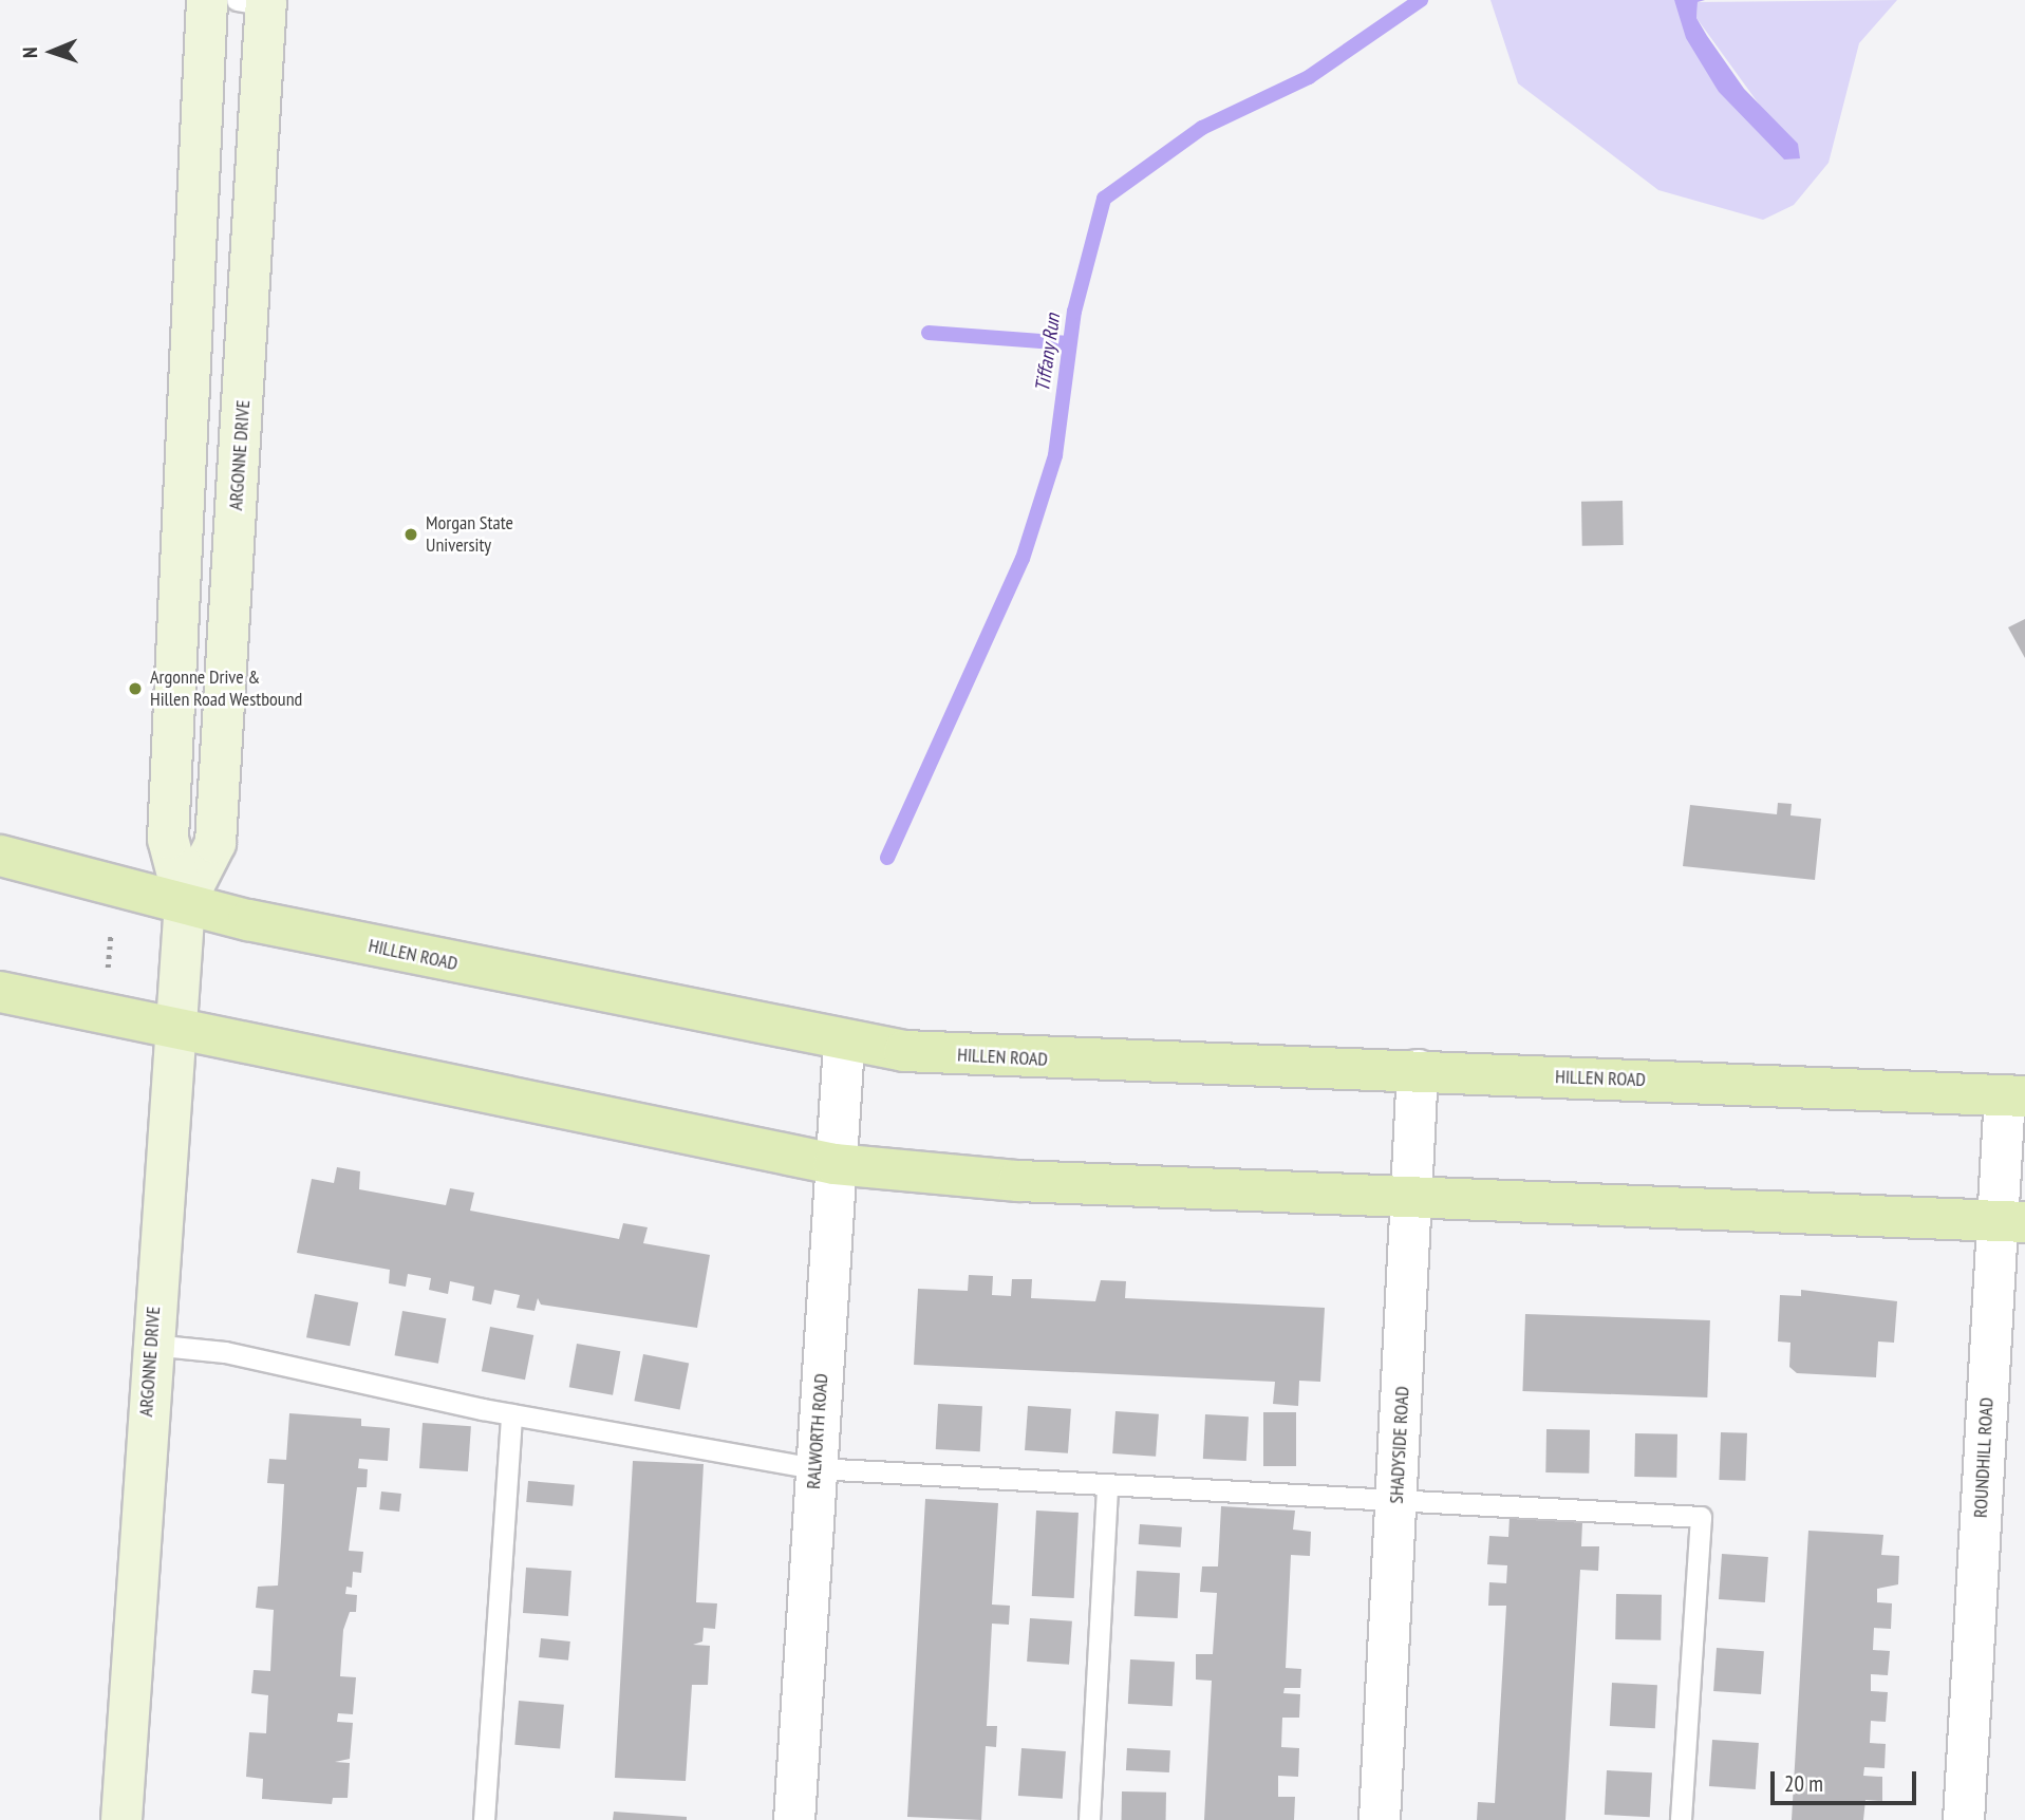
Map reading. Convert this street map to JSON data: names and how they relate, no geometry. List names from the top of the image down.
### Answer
{
  "streets": {
    "main road": ["ARGONNE DRIVE", "HILLEN ROAD"],
    "street": ["RALWORTH ROAD", "SHADYSIDE ROAD", "ROUNDHILL ROAD"]
  },
  "crossings": [
    ["ARGONNE DRIVE", "HILLEN ROAD"],
    ["HILLEN ROAD", "RALWORTH ROAD"],
    ["HILLEN ROAD", "SHADYSIDE ROAD"],
    ["HILLEN ROAD", "ROUNDHILL ROAD"]
  ],
  "water": ["Tiffany Run"],
  "places": ["Morgan State University", "Argonne Drive & Hillen Road Westbound"],
  "scale_bar": "20 m",
  "north": "left"
}
